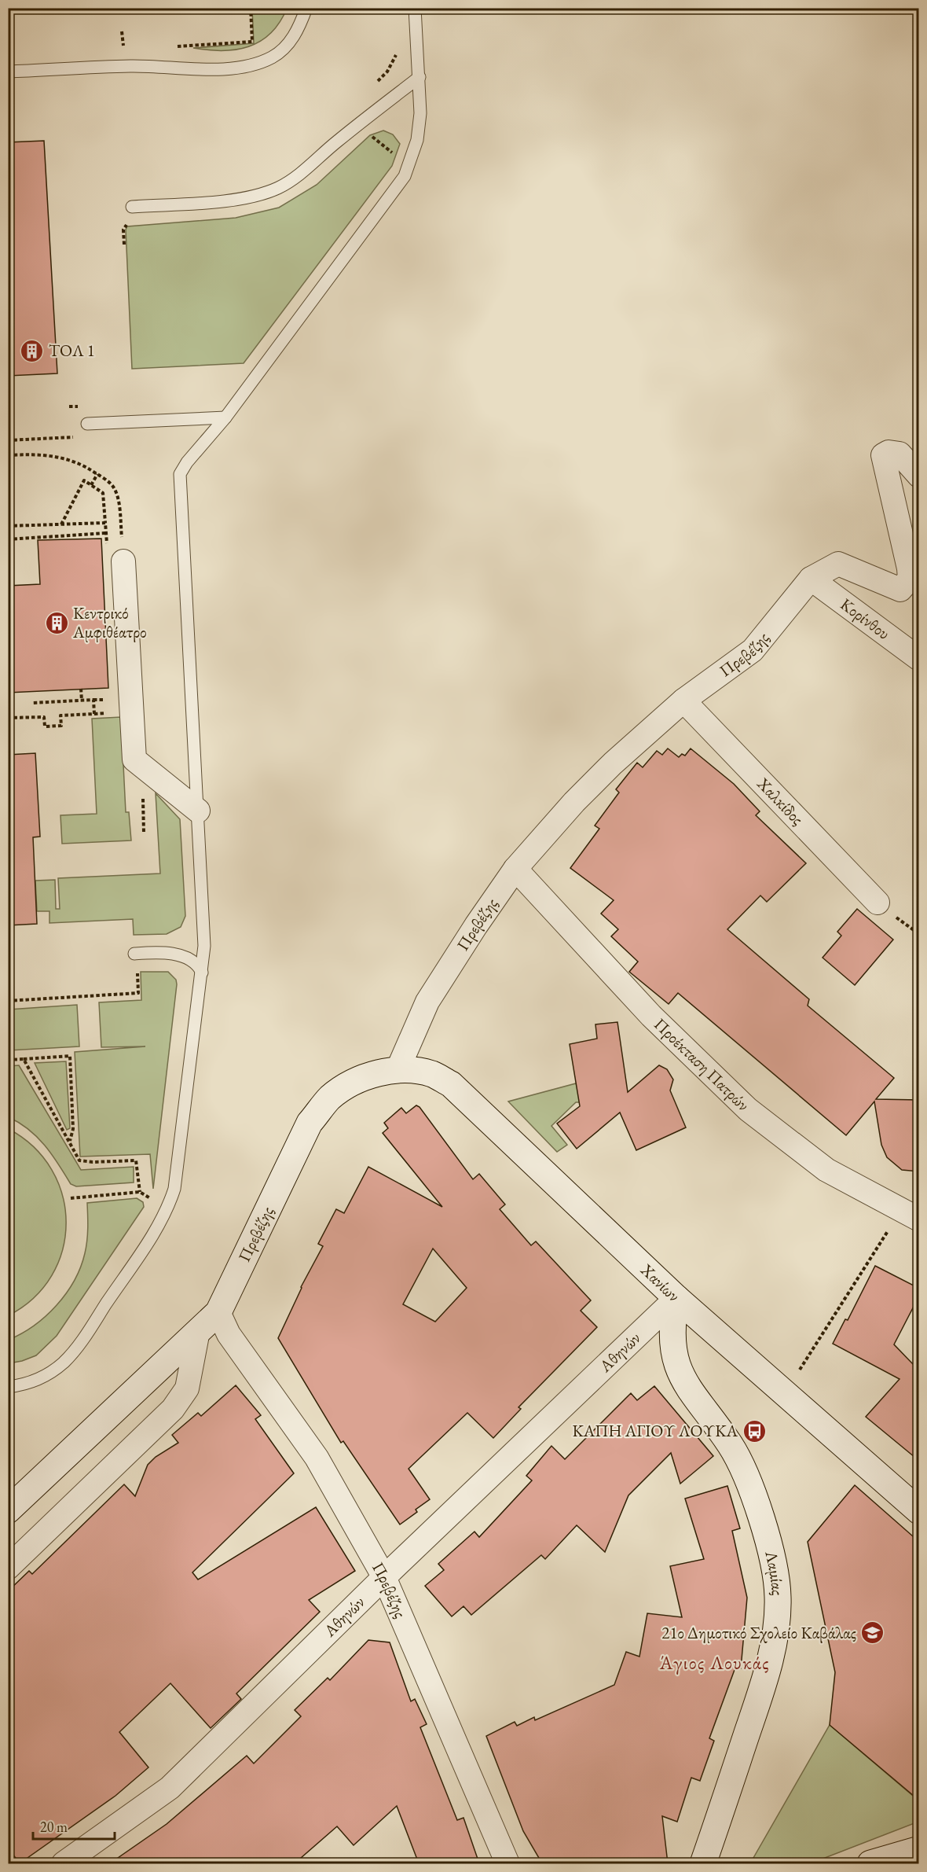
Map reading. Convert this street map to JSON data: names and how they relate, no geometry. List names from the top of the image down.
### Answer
{
  "streets": {
    "street": [
      "Κορίνθου",
      "Πρεβέζης",
      "Χαλκίδος",
      "Προέκταση Πατρών",
      "Χανίων",
      "Αθηνών",
      "Λαμίας"
    ]
  },
  "crossings": [
    ["Κορίνθου", "Πρεβέζης"],
    ["Πρεβέζης", "Χαλκίδος"],
    ["Πρεβέζης", "Προέκταση Πατρών"],
    ["Πρεβέζης", "Χανίων"],
    ["Πρεβέζης", "Αθηνών"],
    ["Χανίων", "Αθηνών"],
    ["Χανίων", "Λαμίας"],
    ["Αθηνών", "Λαμίας"]
  ],
  "districts": ["Άγιος Λουκάς"],
  "places": {
    "building": ["ΤΟΛ 1", "Κεντρικό Αμφιθέατρο"],
    "bus stop": ["ΚΑΠΗ ΑΓΙΟΥ ΛΟΥΚΑ"],
    "school or university": ["21ο Δημοτικό Σχολείο Καβάλας"]
  },
  "scale_bar": "20 m"
}
